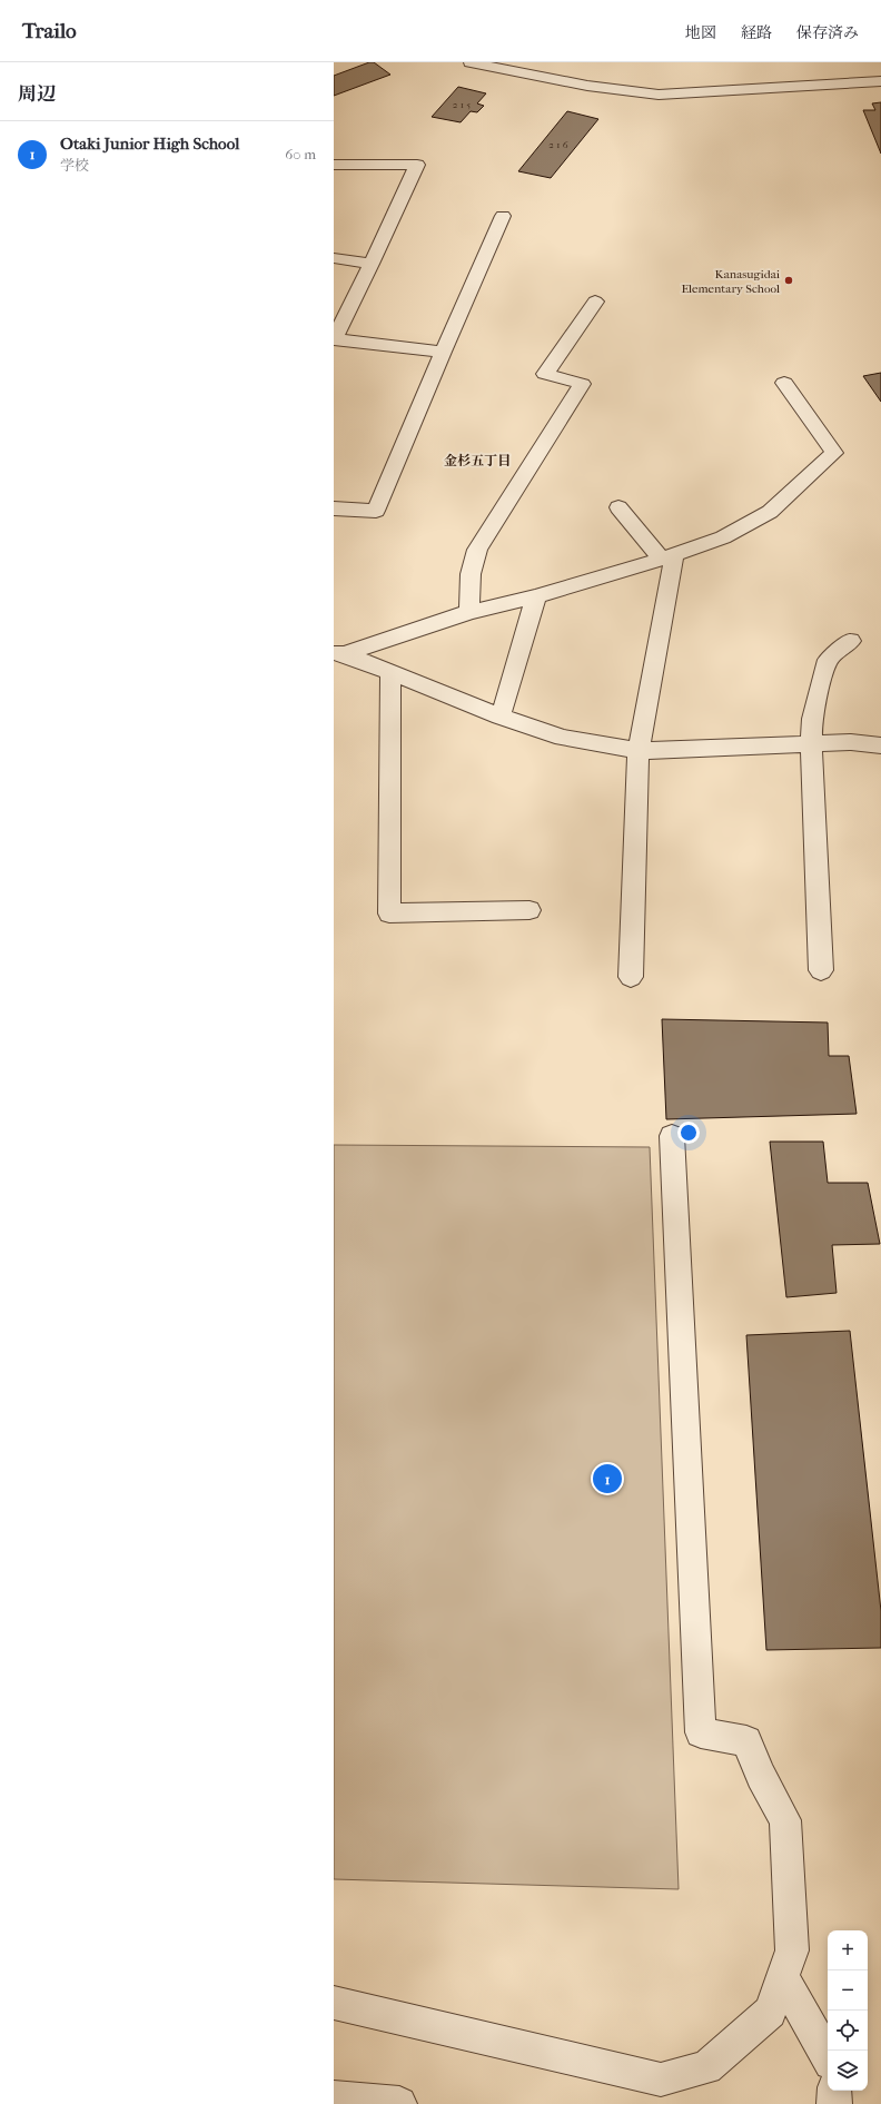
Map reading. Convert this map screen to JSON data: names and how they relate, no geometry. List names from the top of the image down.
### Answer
{
  "districts": ["金杉五丁目"],
  "places": ["Kanasugidai Elementary School"],
  "house_numbers": ["2-1-5", "2-1-6"],
  "page": {
    "header": "Trailo",
    "nav": ["地図", "経路", "保存済み"],
    "heading": "周辺",
    "list": [
      {
        "mark": "1",
        "name": "Otaki Junior High School",
        "note": "学校",
        "value": "60 m"
      }
    ],
    "pins": "1",
    "map_buttons": ["+", "−"]
  }
}
